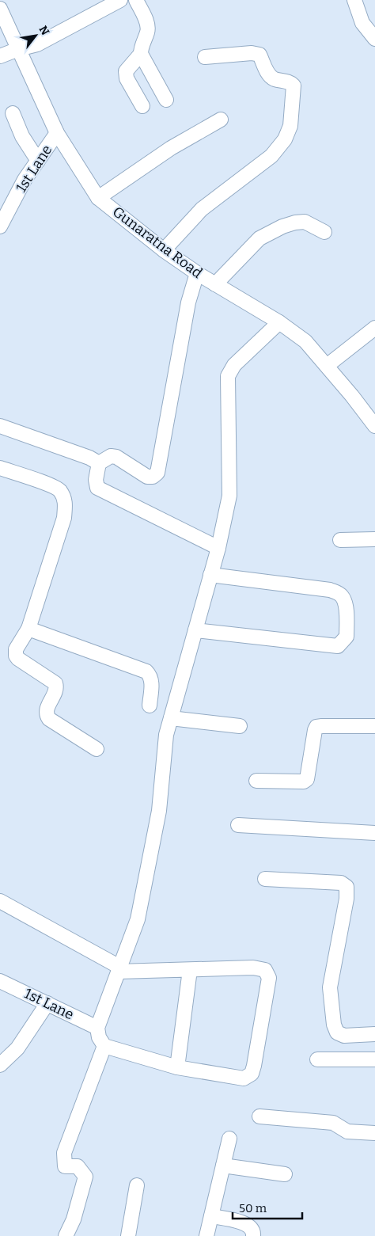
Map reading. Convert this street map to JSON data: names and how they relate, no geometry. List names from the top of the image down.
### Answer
{
  "streets": {
    "street": ["1st Lane", "Gunaratna Road"]
  },
  "crossings": [
    ["1st Lane", "Gunaratna Road"]
  ],
  "scale_bar": "50 m",
  "north": "top right"
}
